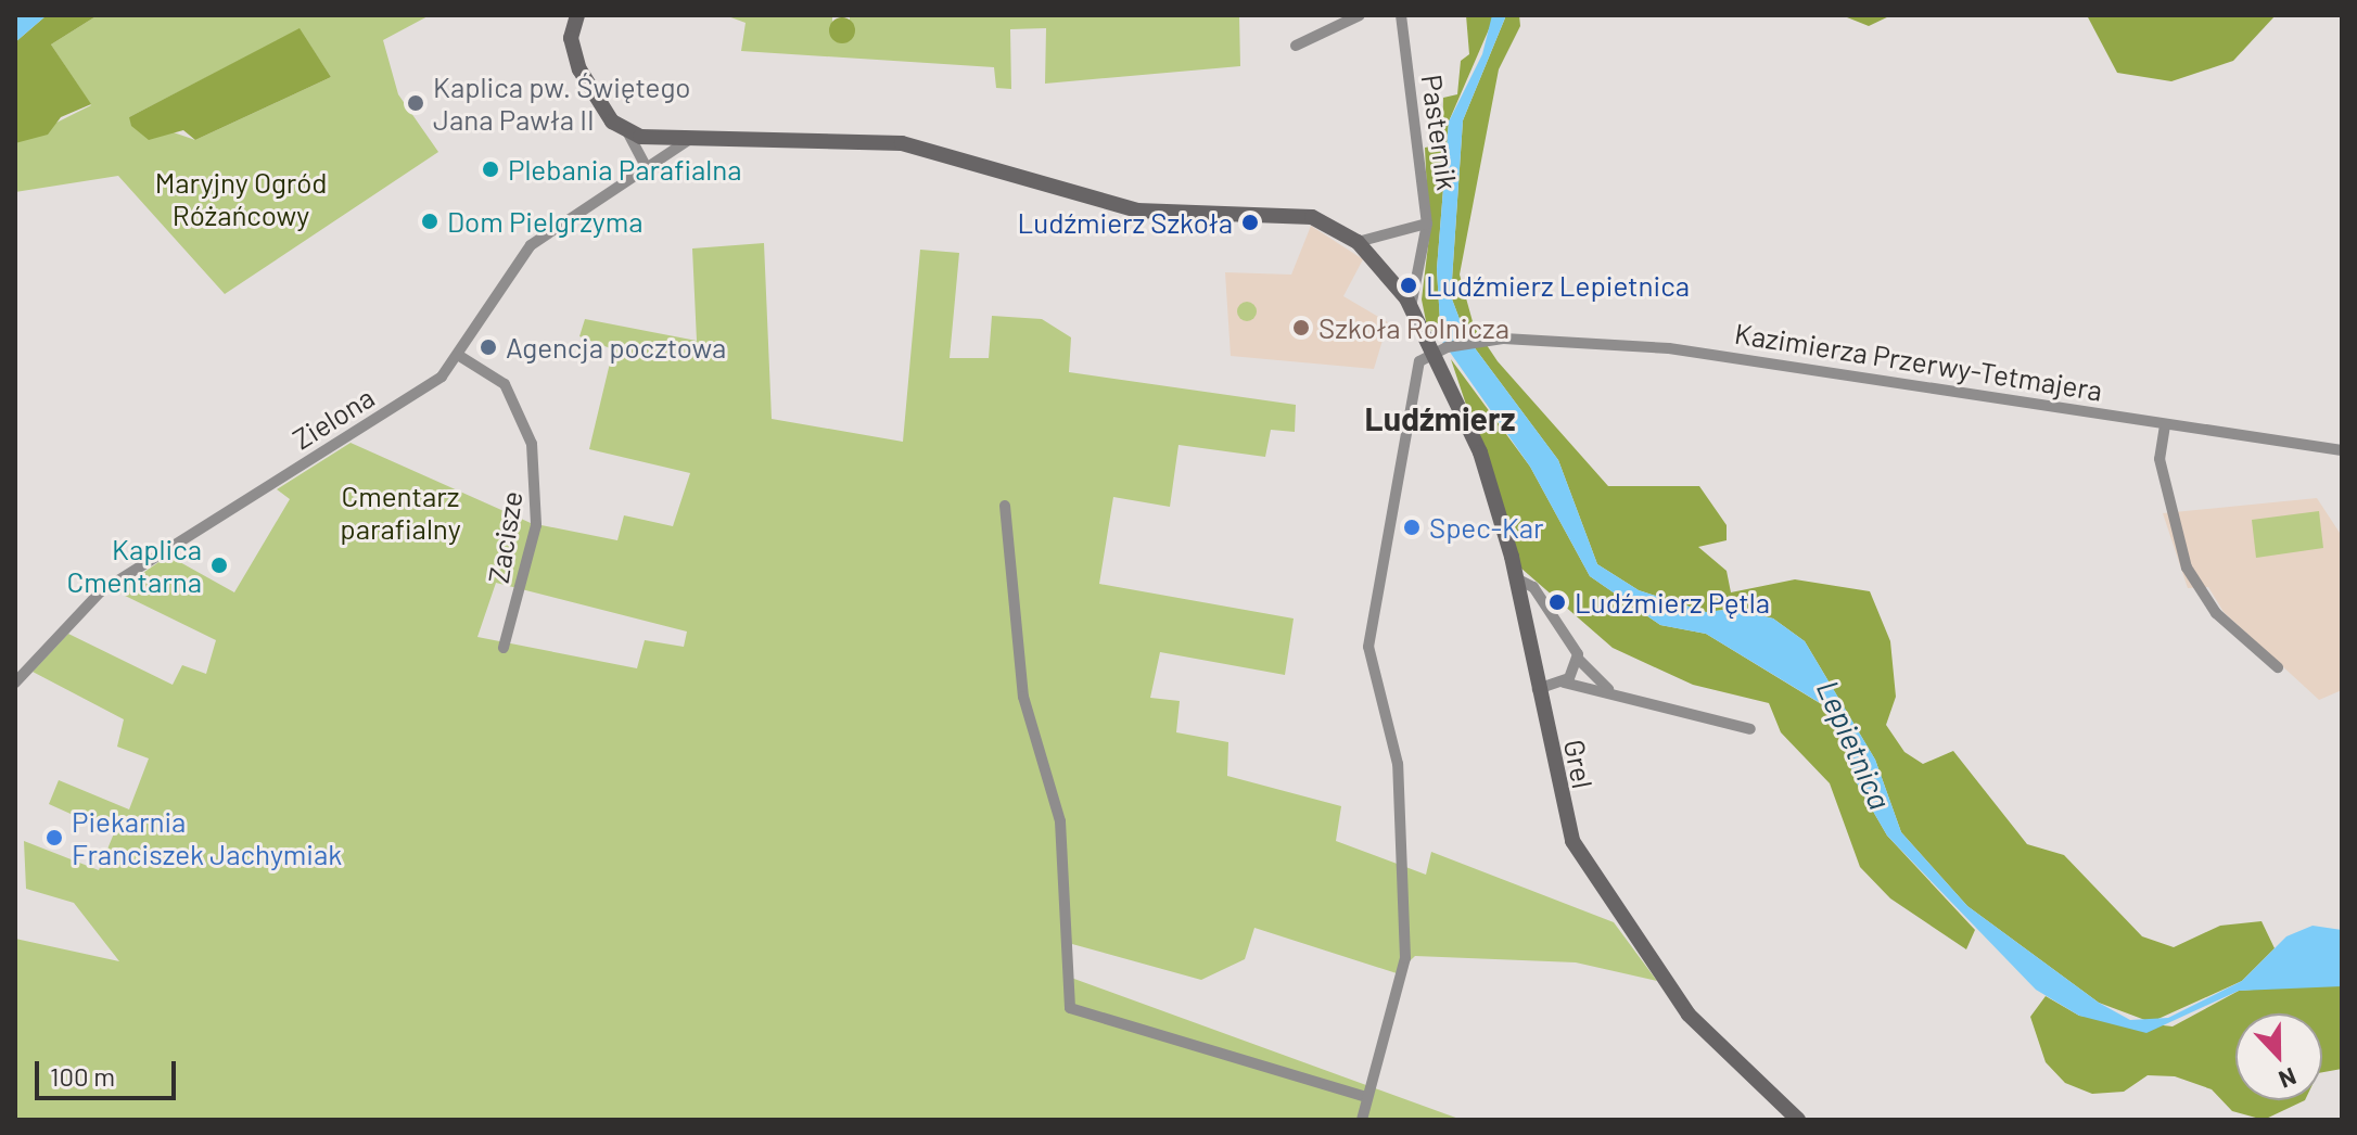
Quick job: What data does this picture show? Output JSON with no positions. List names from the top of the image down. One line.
{"streets":{"street":["Pasternik","Kazimierza Przerwy-Tetmajera","Zielona","Zacisze","Grel"]},"crossings":[["Kazimierza Przerwy-Tetmajera","Grel"],["Zielona","Zacisze"]],"districts":["Ludźmierz"],"water":["Lepietnica"],"parks":["Maryjny Ogród Różańcowy","Cmentarz parafialny"],"places":["Kaplica pw. Świętego Jana Pawła II","Plebania Parafialna","Dom Pielgrzyma","Ludźmierz Szkoła","Ludźmierz Lepietnica","Szkoła Rolnicza","Agencja pocztowa","Spec-Kar","Kaplica Cmentarna","Ludźmierz Pętla","Piekarnia Franciszek Jachymiak"],"scale_bar":"100 m","north":"bottom"}
